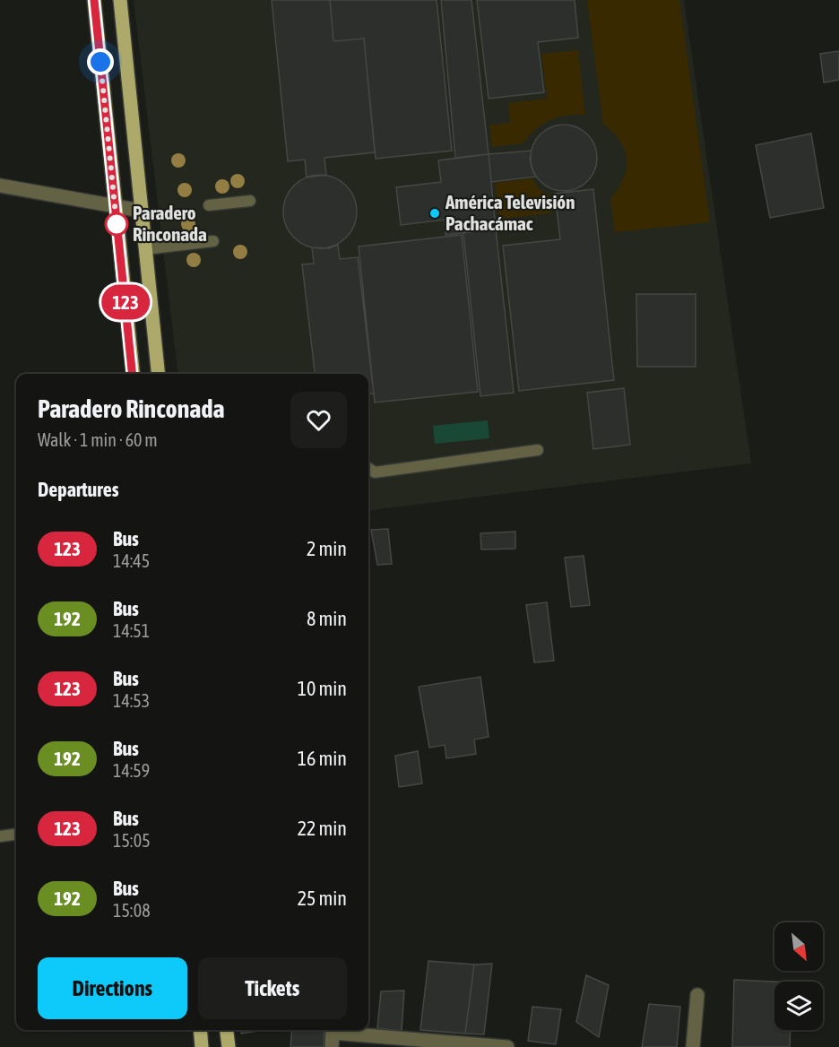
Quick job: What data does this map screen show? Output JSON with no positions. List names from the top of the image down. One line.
{"places":["América Televisión Pachacámac","Paradero Rinconada"],"lines":["bus line 123"],"north":"bottom right","page":{"on_map":"123","heading":[["Paradero Rinconada","Walk · 1 min · 60 m"],"Departures"],"list":[{"mark":"123","name":"Bus","note":"14:45","value":"2 min"},{"mark":"192","name":"Bus","note":"14:51","value":"8 min"},{"mark":"123","name":"Bus","note":"14:53","value":"10 min"},{"mark":"192","name":"Bus","note":"14:59","value":"16 min"},{"mark":"123","name":"Bus","note":"15:05","value":"22 min"},{"mark":"192","name":"Bus","note":"15:08","value":"25 min"}],"buttons":["Directions","Tickets"]}}
